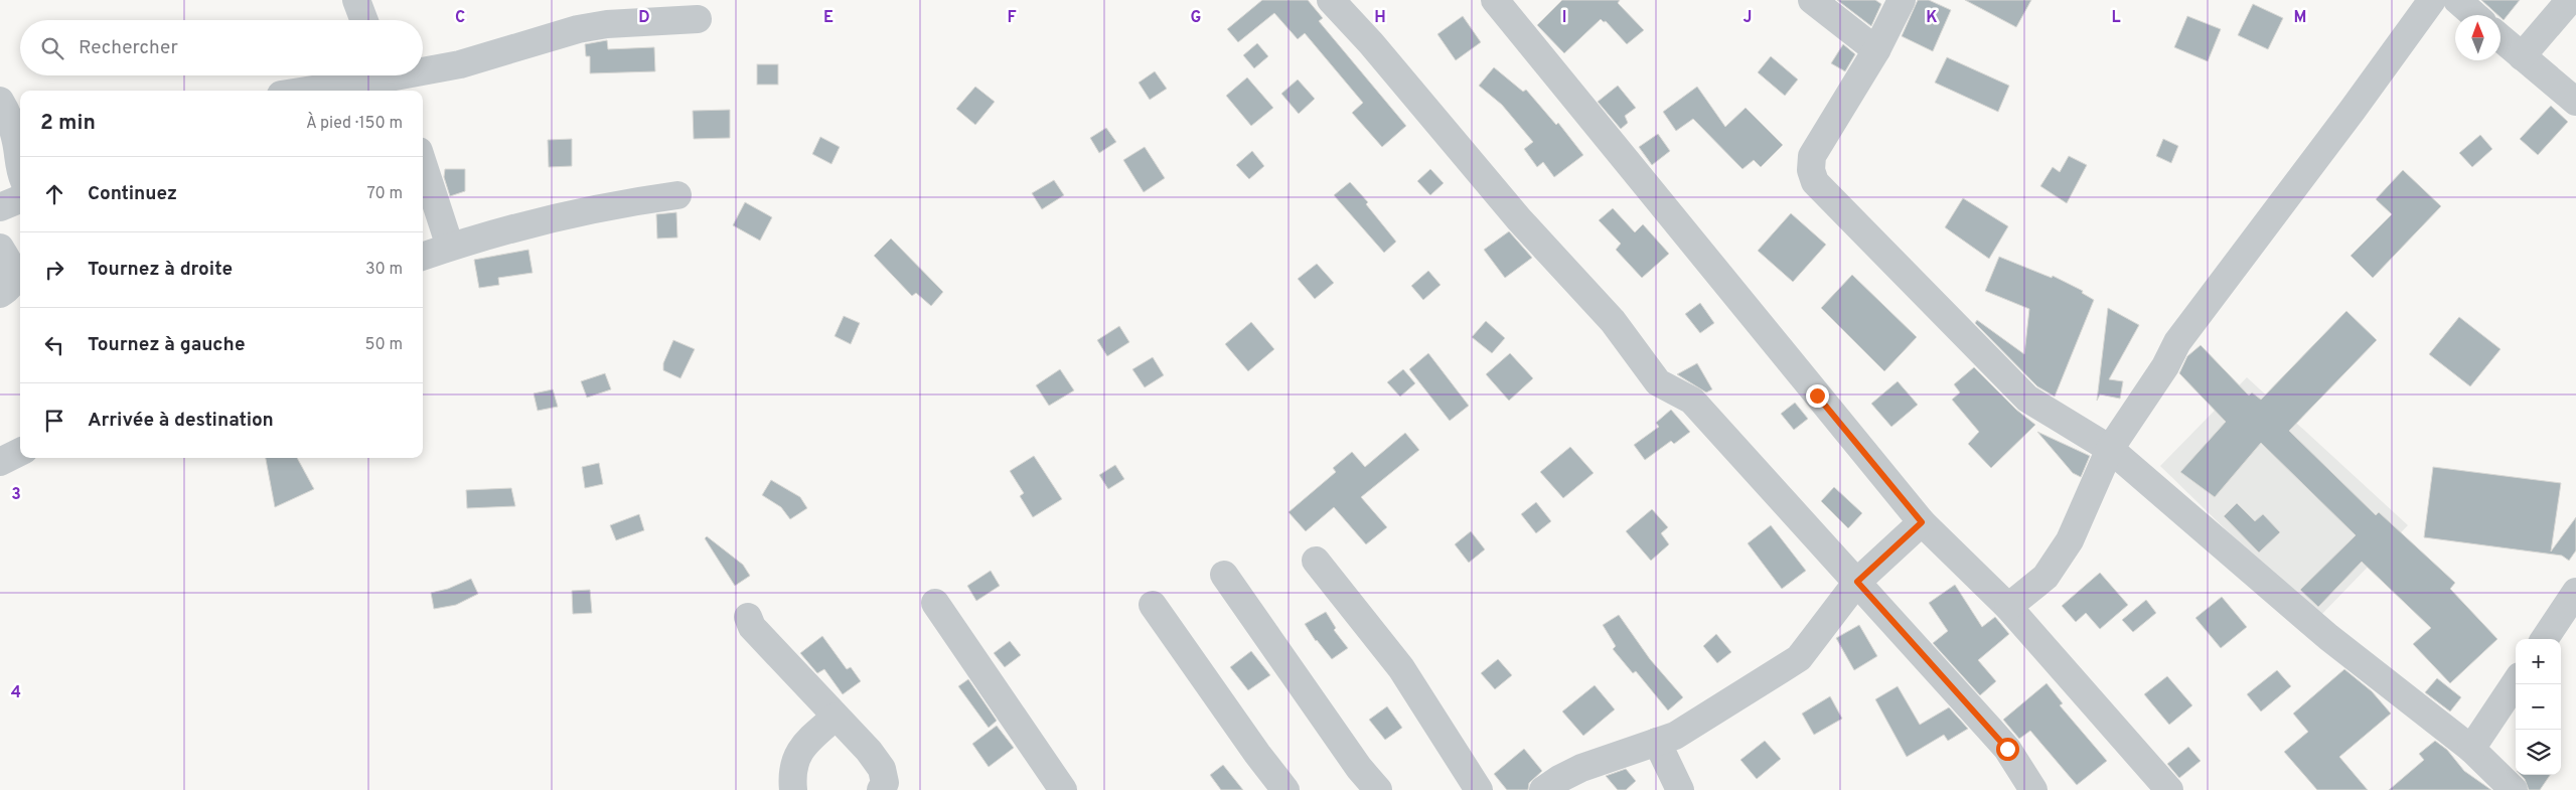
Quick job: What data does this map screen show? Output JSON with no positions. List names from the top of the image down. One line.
{"north":"top","page":{"search":"Rechercher","heading":["2 min","À pied · 150 m"],"list":[["Continuez","70 m"],["Tournez à droite","30 m"],["Tournez à gauche","50 m"],"Arrivée à destination"],"map_buttons":["+","−"]},"grid":{"columns":["C","D","E","F","G","H","I","J","K","L","M"],"rows":["3","4"]}}
